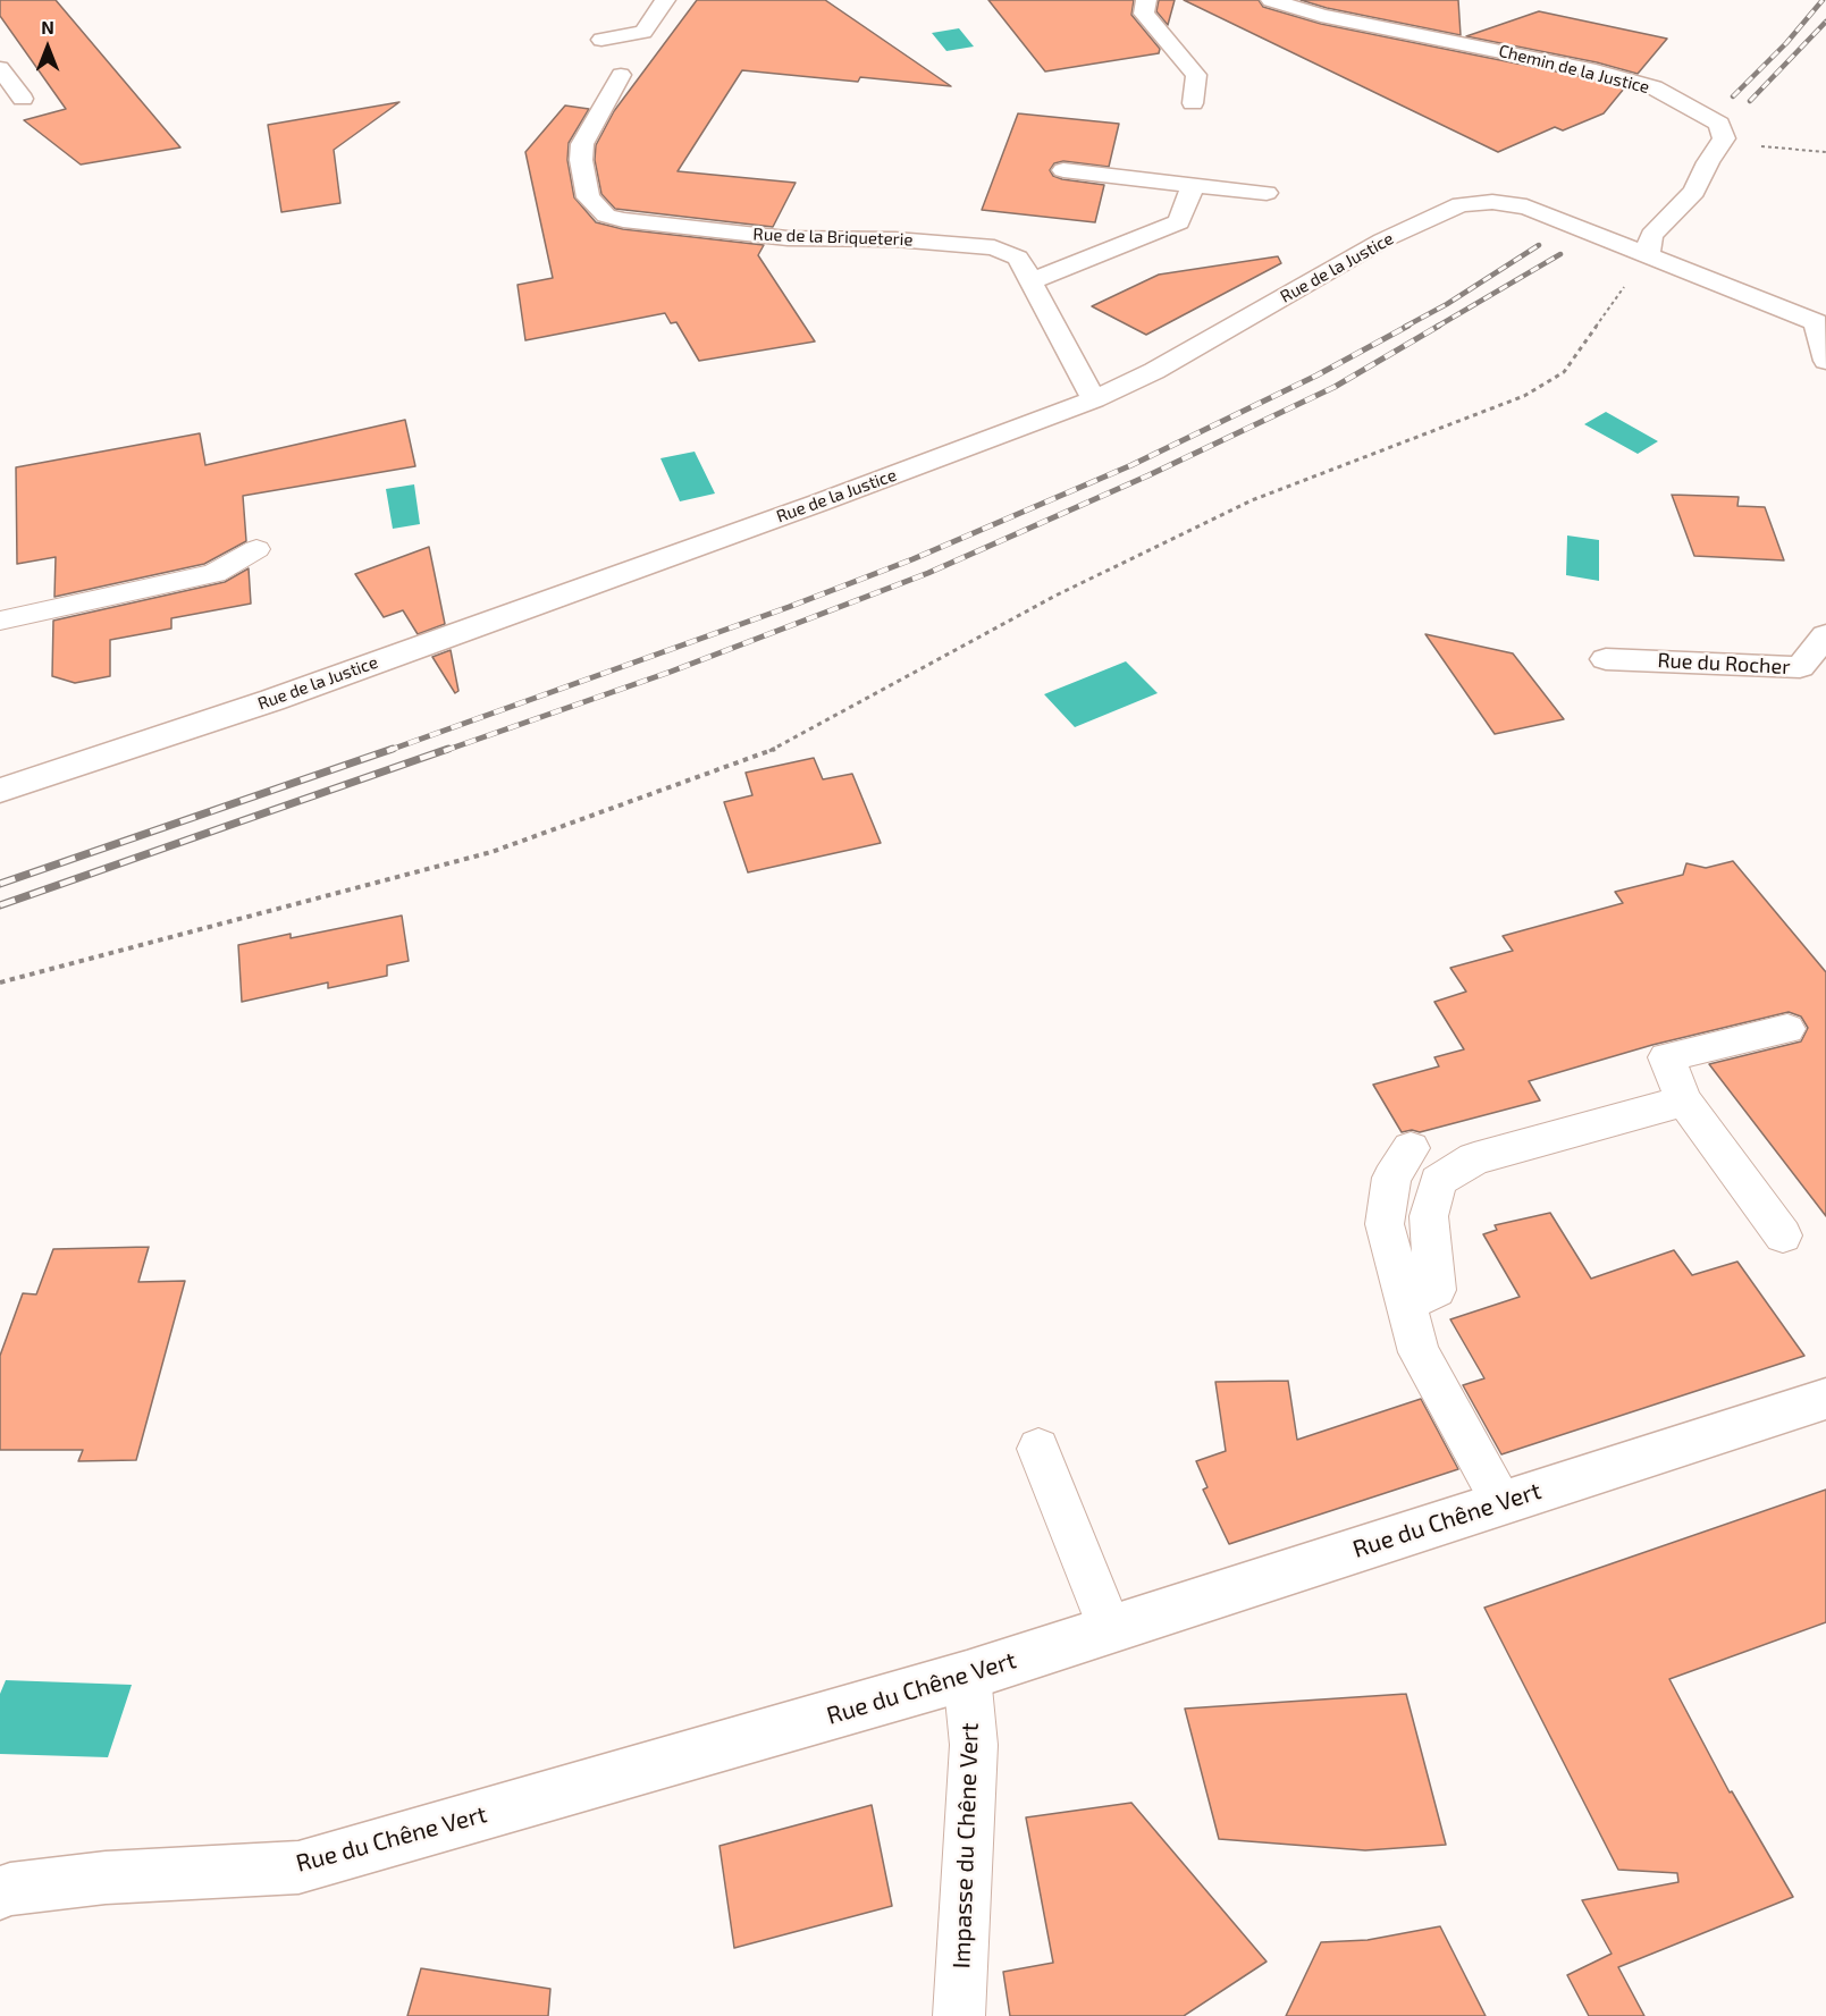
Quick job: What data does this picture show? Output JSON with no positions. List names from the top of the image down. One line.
{"streets":{"street":["Chemin de la Justice","Rue de la Briqueterie","Rue de la Justice","Rue du Rocher","Rue du Chêne Vert"],"lane":["Impasse du Chêne Vert"]},"crossings":[["Rue de la Briqueterie","Rue de la Justice"],["Rue du Chêne Vert","Impasse du Chêne Vert"]],"north":"top"}
